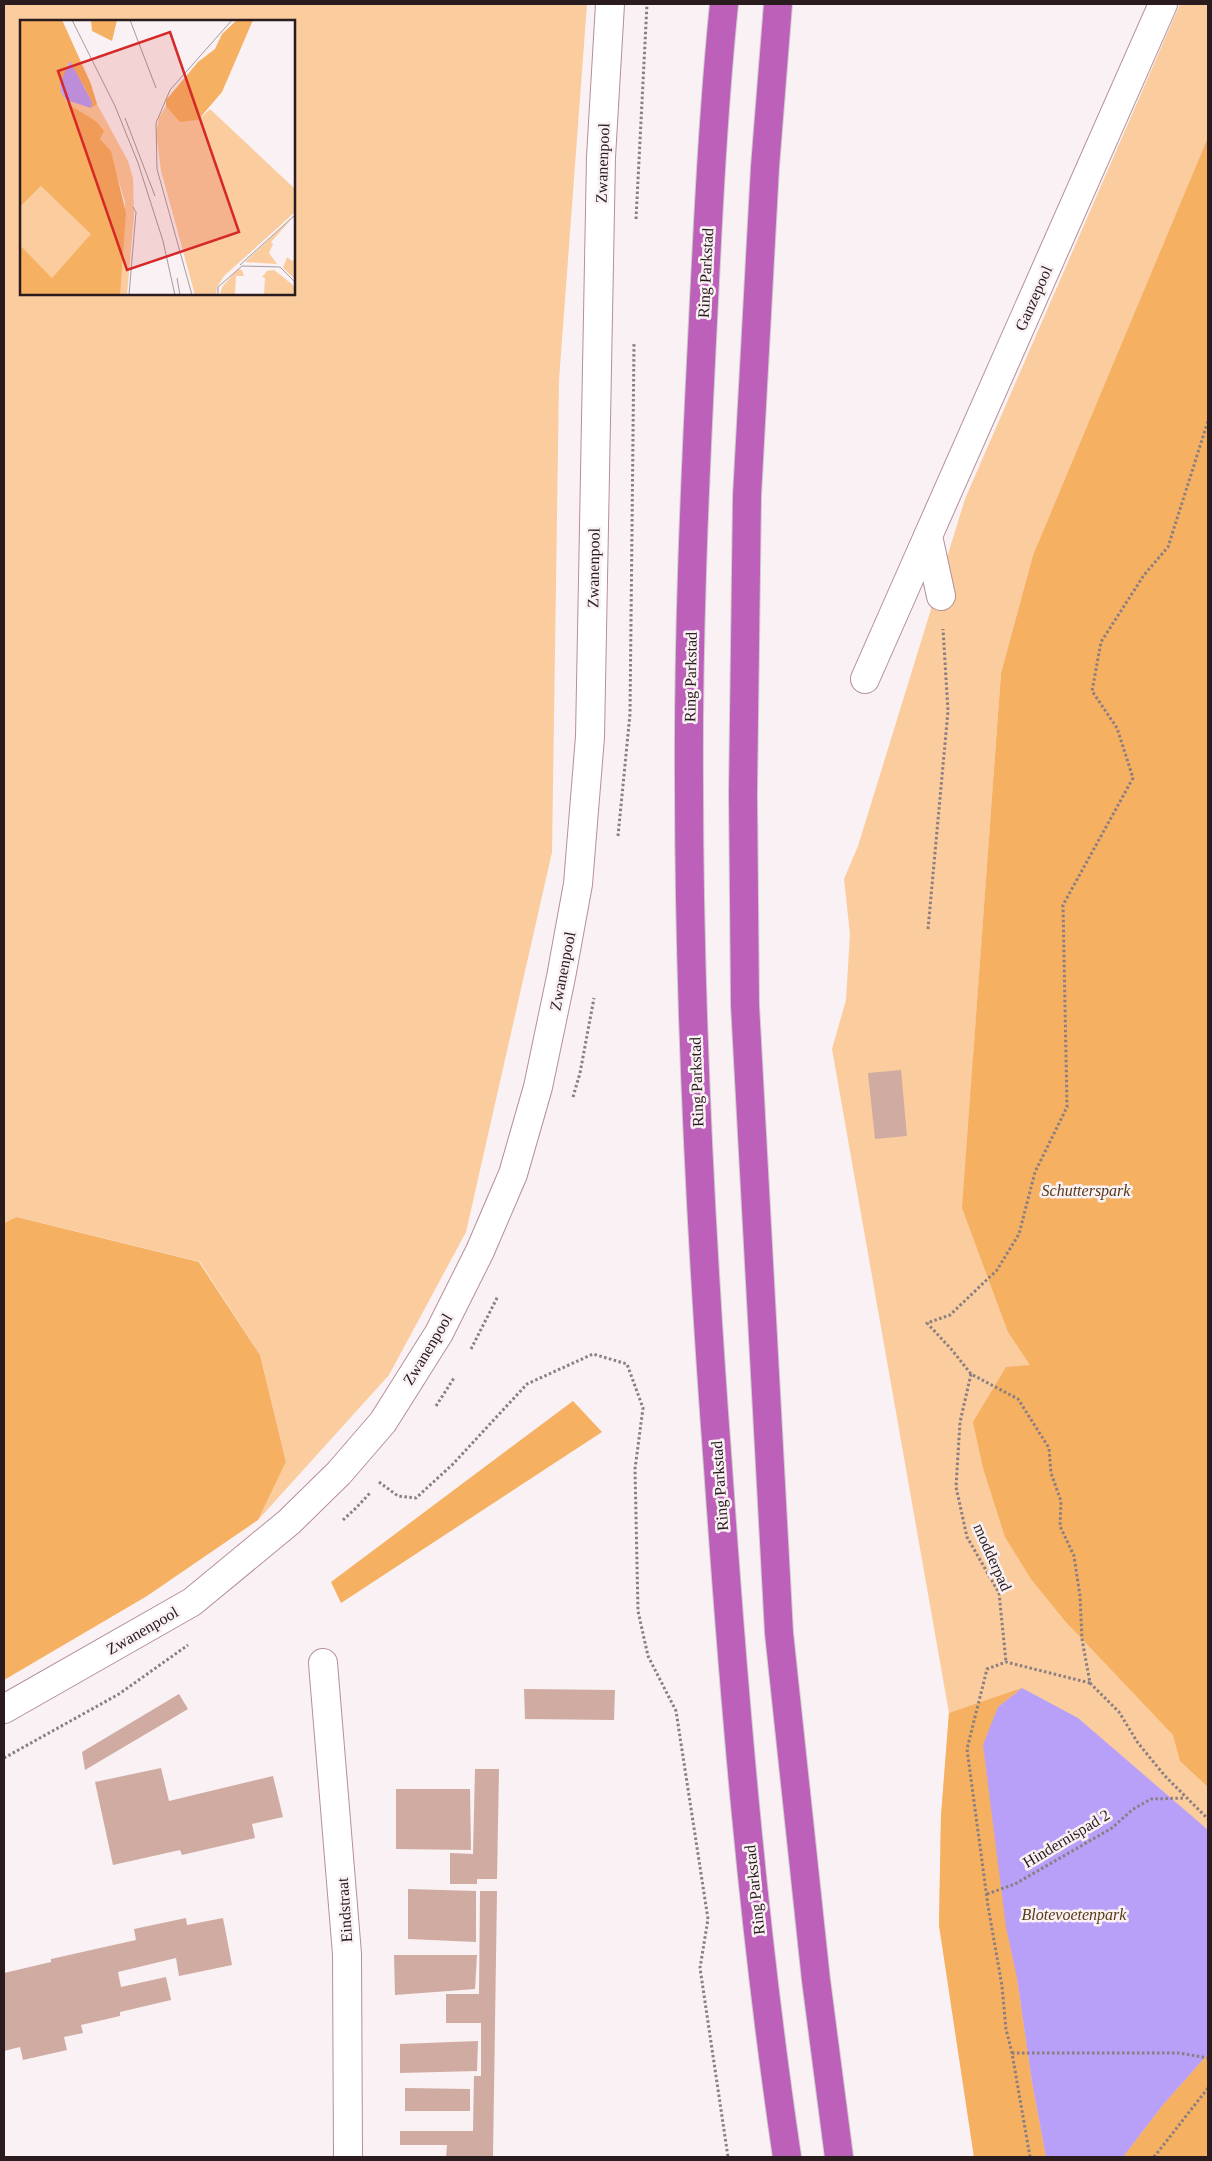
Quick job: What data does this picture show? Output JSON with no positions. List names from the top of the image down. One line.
{"streets":{"highway":["Ring Parkstad"],"street":["Zwanenpool","Ganzepool","Eindstraat"],"path":["modderpad","Hindernispad 2"]},"parks":["Schutterspark","Blotevoetenpark"]}
